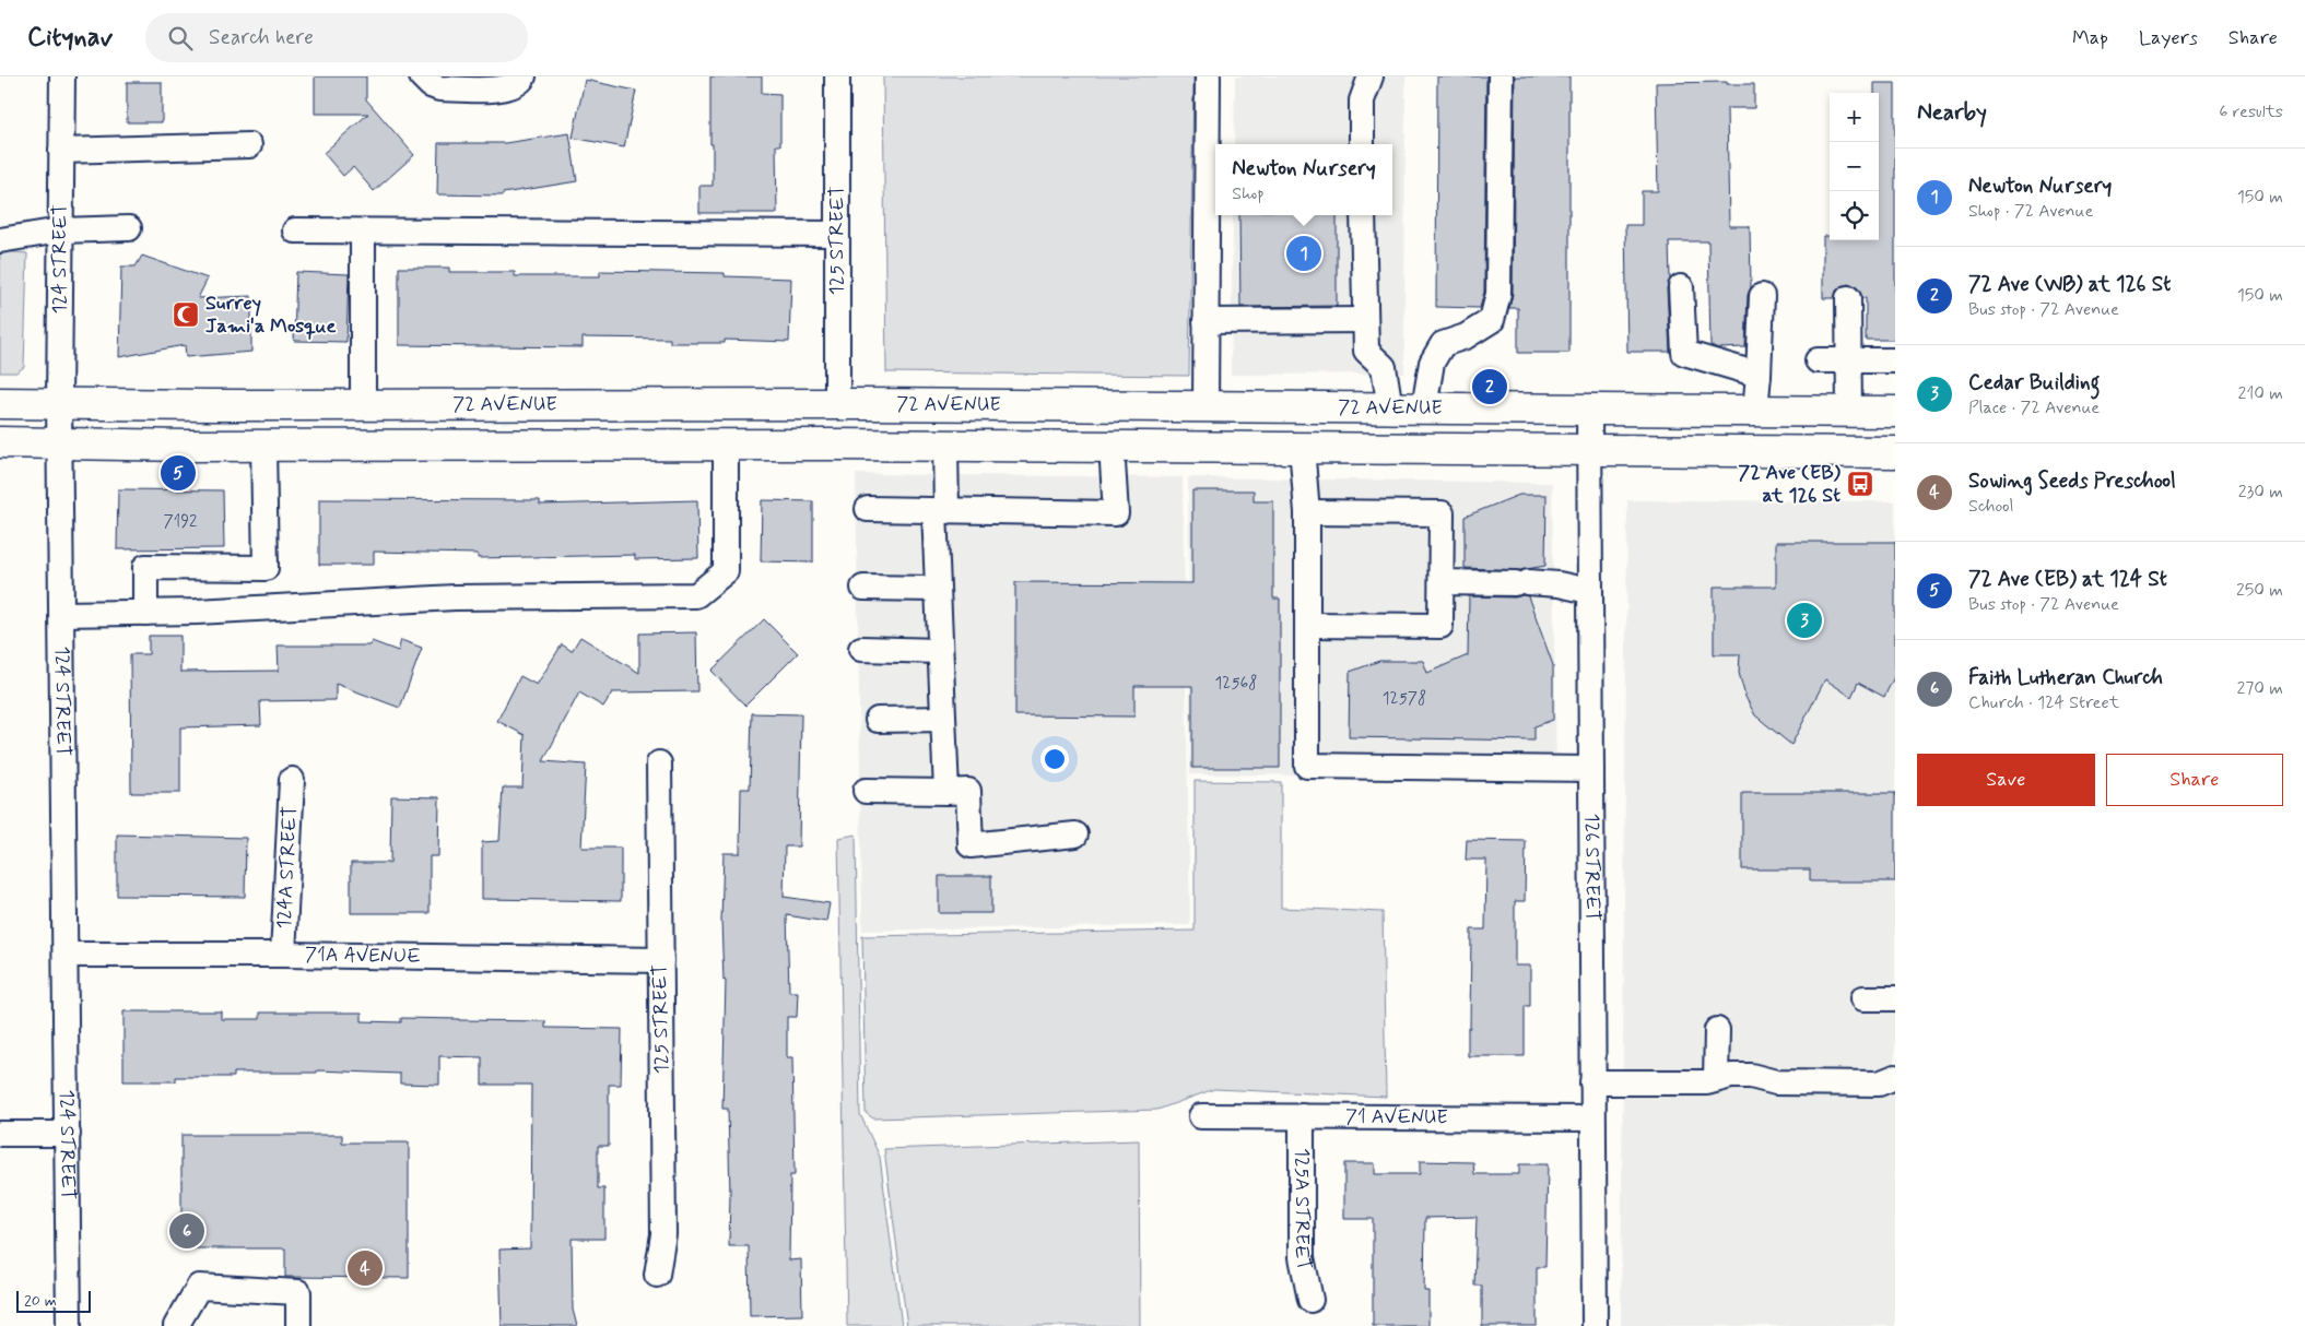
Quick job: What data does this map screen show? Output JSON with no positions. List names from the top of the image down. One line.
{"streets":{"main road":["72 AVENUE"],"street":["125 STREET","124 STREET","124A STREET","126 STREET","71A AVENUE","71 AVENUE","125A STREET"]},"crossings":[["125 STREET","72 AVENUE"],["125 STREET","71A AVENUE"],["124 STREET","72 AVENUE"],["124 STREET","71A AVENUE"],["72 AVENUE","126 STREET"],["124A STREET","71A AVENUE"],["126 STREET","71 AVENUE"],["71 AVENUE","125A STREET"]],"places":{"mosque":["Surrey Jami'a Mosque"],"bus stop":["72 Ave (EB) at 126 St"]},"house_numbers":["7192","12568","12578"],"scale_bar":"20 m","page":{"header":"Citynav","search":"Search here","nav":["Map","Layers","Share"],"heading":["Nearby","6 results"],"map_buttons":["+","−"],"popup":["Newton Nursery","Shop"],"list":[{"mark":"1","name":"Newton Nursery","note":"Shop · 72 Avenue","value":"150 m"},{"mark":"2","name":"72 Ave (WB) at 126 St","note":"Bus stop · 72 Avenue","value":"150 m"},{"mark":"3","name":"Cedar Building","note":"Place · 72 Avenue","value":"210 m"},{"mark":"4","name":"Sowing Seeds Preschool","note":"School","value":"230 m"},{"mark":"5","name":"72 Ave (EB) at 124 St","note":"Bus stop · 72 Avenue","value":"250 m"},{"mark":"6","name":"Faith Lutheran Church","note":"Church · 124 Street","value":"270 m"}],"pins":["1","2","5","3","6","4"],"buttons":["Save","Share"],"scale":"20 m"}}
